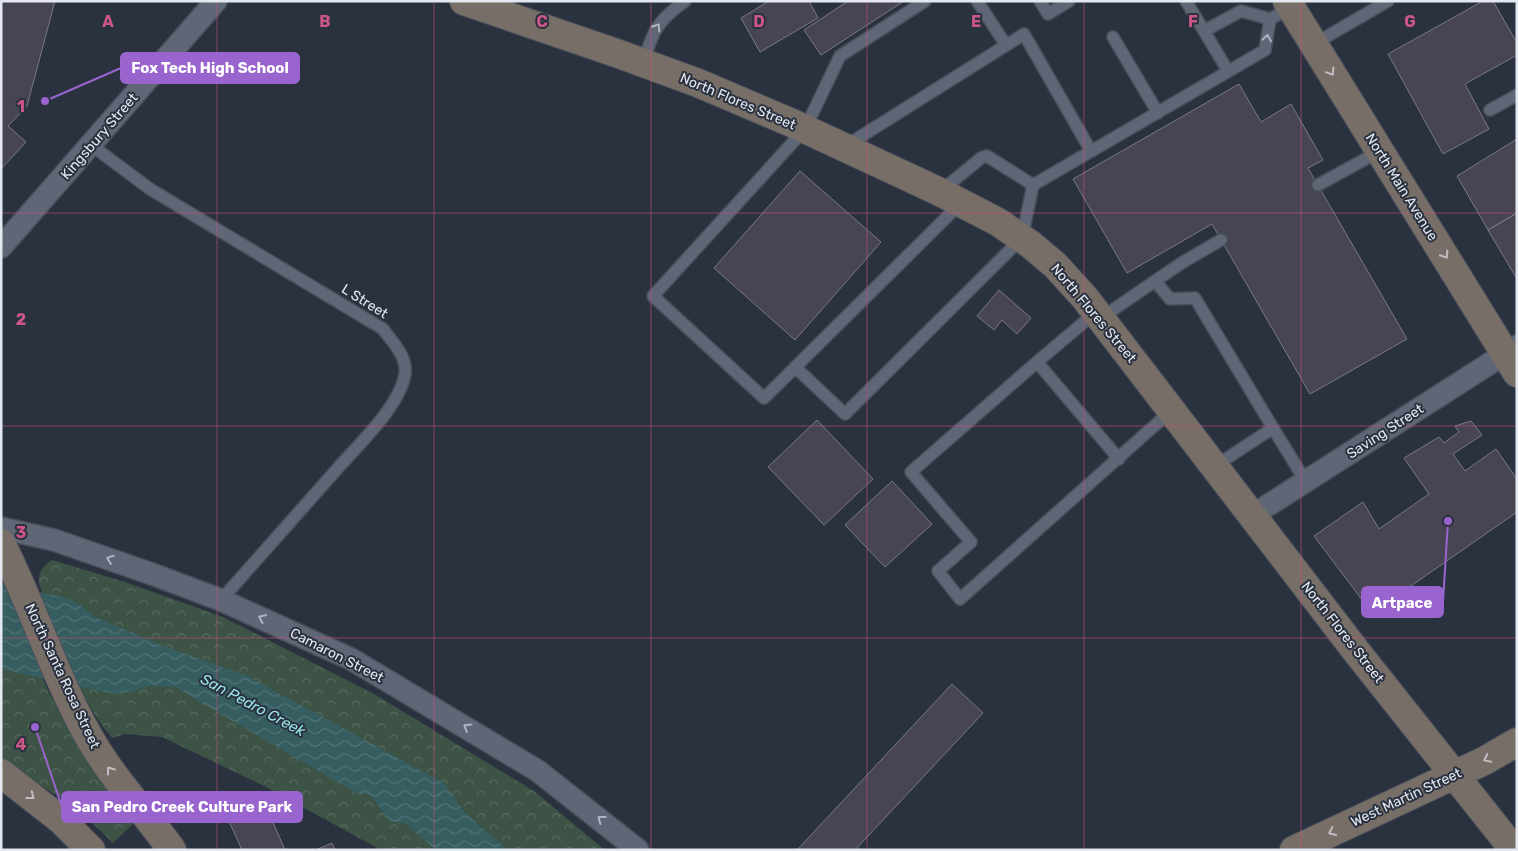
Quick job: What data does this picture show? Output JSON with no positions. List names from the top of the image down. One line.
{"streets":{"main road":["North Flores Street","North Main Avenue","North Santa Rosa Street","West Martin Street"],"street":["Kingsbury Street","Saving Street","Camaron Street"],"lane":["L Street"]},"crossings":[["North Flores Street","Saving Street"],["North Flores Street","West Martin Street"],["Kingsbury Street","L Street"],["North Main Avenue","Saving Street"],["L Street","Camaron Street"]],"one_way":["North Main Avenue","Camaron Street","West Martin Street"],"water":["San Pedro Creek"],"places":["Fox Tech High School","Artpace","San Pedro Creek Culture Park"],"grid":{"columns":["A","B","C","D","E","F","G"],"rows":["1","2","3","4"]}}
